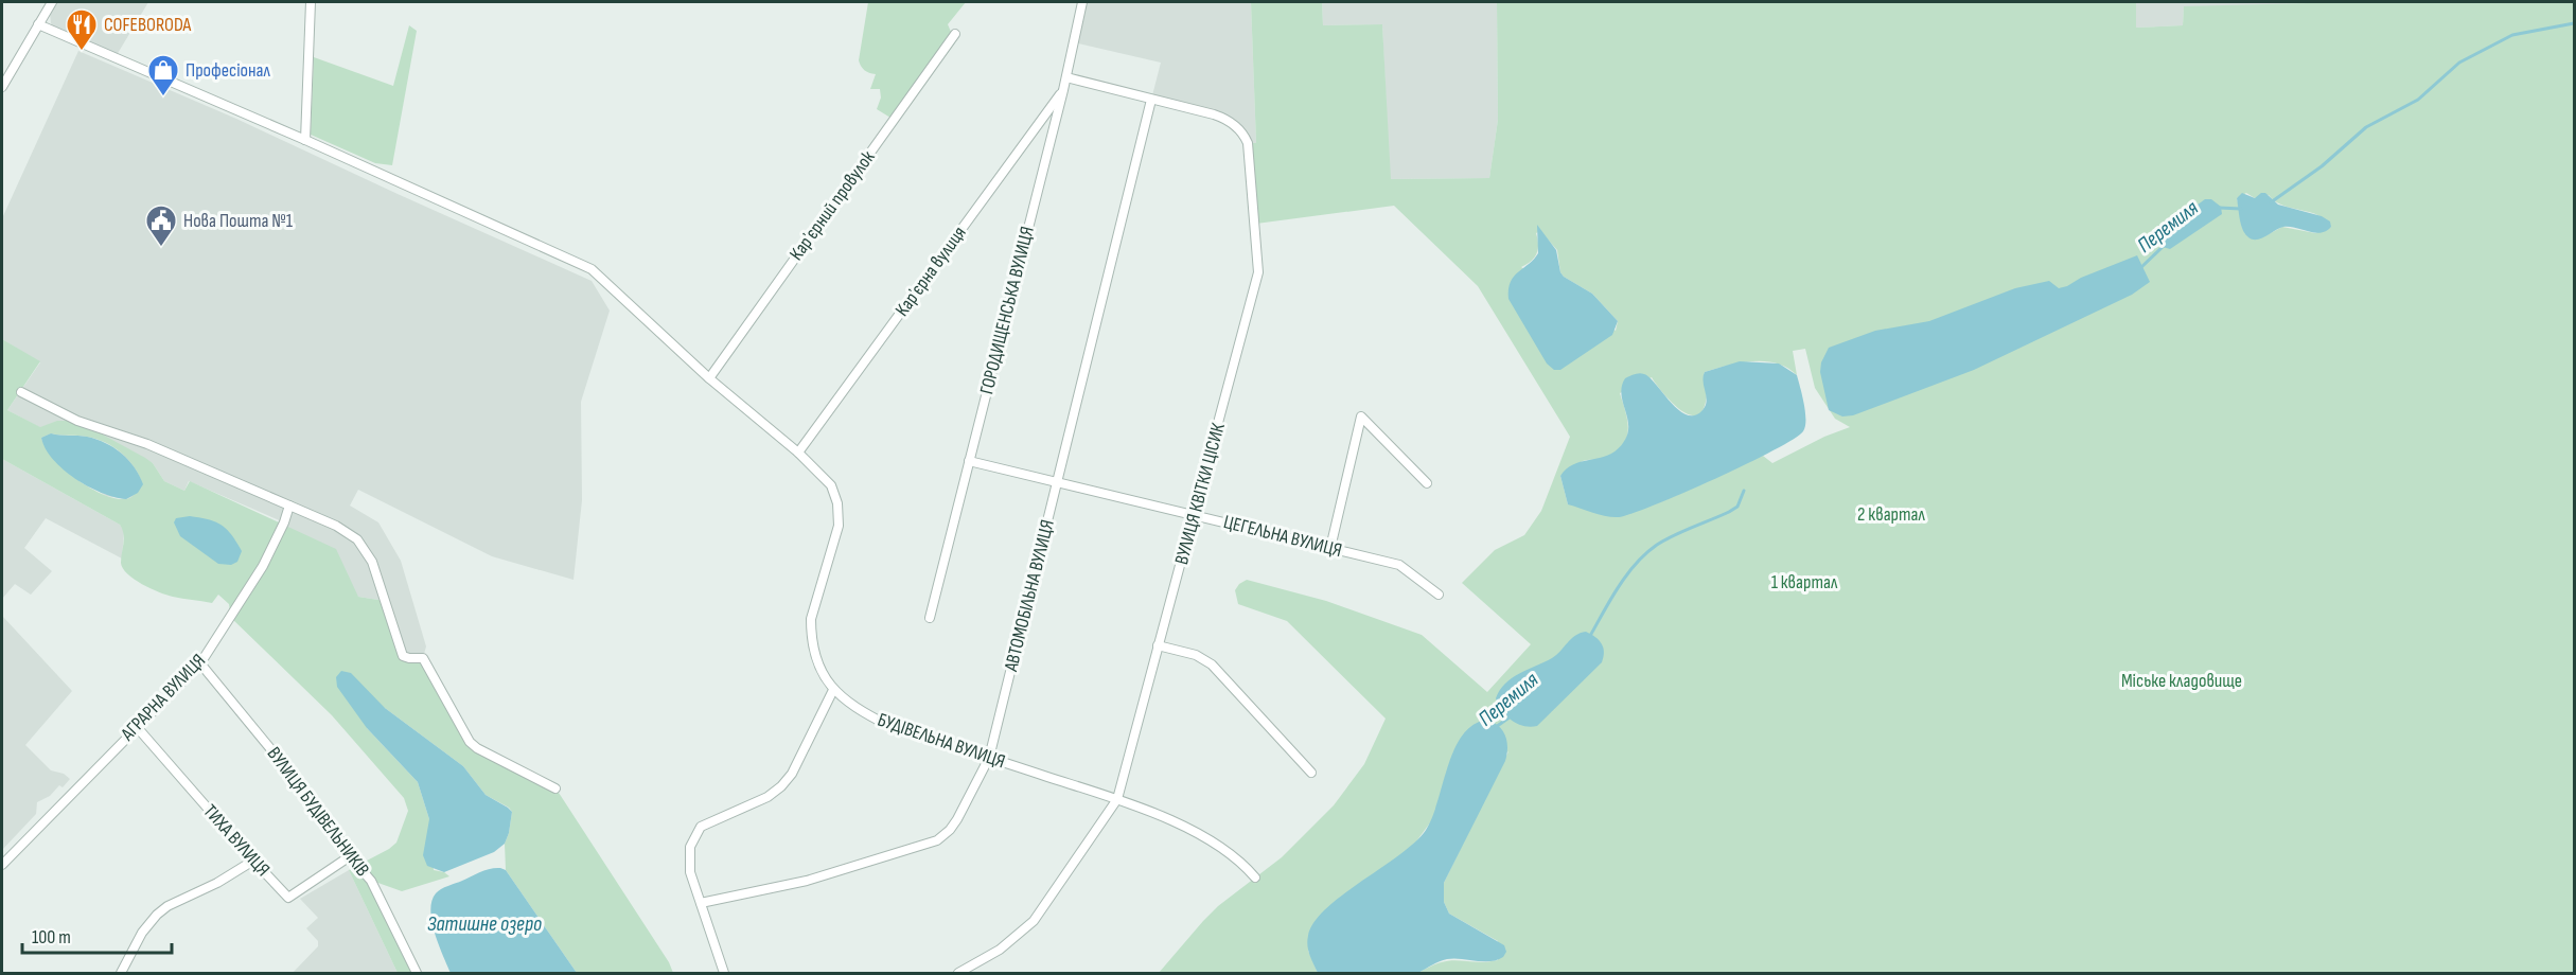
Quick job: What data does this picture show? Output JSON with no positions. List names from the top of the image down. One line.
{"streets":{"street":["Карʼєрний провулок","Карʼєрна вулиця","ГОРОДИЩЕНСЬКА ВУЛИЦЯ","ВУЛИЦЯ КВІТКИ ЦІСИК","ЦЕГЕЛЬНА ВУЛИЦЯ","АВТОМОБІЛЬНА ВУЛИЦЯ","АГРАРНА ВУЛИЦЯ","БУДІВЕЛЬНА ВУЛИЦЯ","ВУЛИЦЯ БУДІВЕЛЬНИКІВ","ТИХА ВУЛИЦЯ"]},"crossings":[["Карʼєрний провулок","БУДІВЕЛЬНА ВУЛИЦЯ"],["Карʼєрна вулиця","ГОРОДИЩЕНСЬКА ВУЛИЦЯ"],["Карʼєрна вулиця","БУДІВЕЛЬНА ВУЛИЦЯ"],["ГОРОДИЩЕНСЬКА ВУЛИЦЯ","ВУЛИЦЯ КВІТКИ ЦІСИК"],["ГОРОДИЩЕНСЬКА ВУЛИЦЯ","ЦЕГЕЛЬНА ВУЛИЦЯ"],["ВУЛИЦЯ КВІТКИ ЦІСИК","ЦЕГЕЛЬНА ВУЛИЦЯ"],["ВУЛИЦЯ КВІТКИ ЦІСИК","АВТОМОБІЛЬНА ВУЛИЦЯ"],["ВУЛИЦЯ КВІТКИ ЦІСИК","БУДІВЕЛЬНА ВУЛИЦЯ"],["ЦЕГЕЛЬНА ВУЛИЦЯ","АВТОМОБІЛЬНА ВУЛИЦЯ"],["АВТОМОБІЛЬНА ВУЛИЦЯ","БУДІВЕЛЬНА ВУЛИЦЯ"],["АГРАРНА ВУЛИЦЯ","ВУЛИЦЯ БУДІВЕЛЬНИКІВ"],["АГРАРНА ВУЛИЦЯ","ТИХА ВУЛИЦЯ"],["ВУЛИЦЯ БУДІВЕЛЬНИКІВ","ТИХА ВУЛИЦЯ"]],"water":["Перемиля","Затишне озеро"],"parks":["2 квартал","1 квартал","Міське кладовище"],"places":{"restaurant":["COFEBORODA"],"shop":["Професіонал"],"public building":["Нова Пошта №1"]},"scale_bar":"100 m"}
